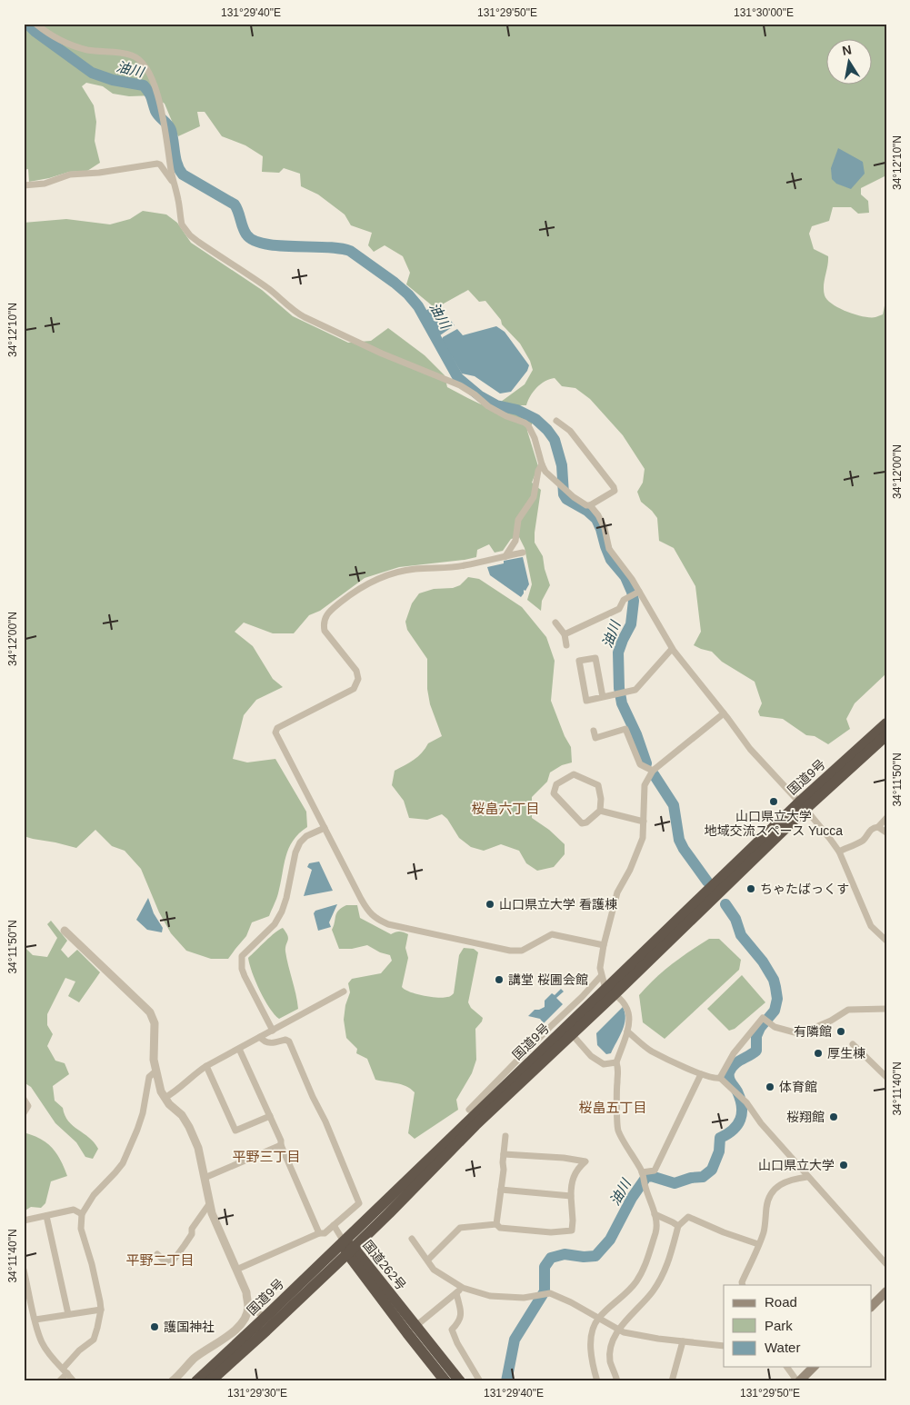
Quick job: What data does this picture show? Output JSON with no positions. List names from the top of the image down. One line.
{"streets":{"highway":["国道9号","国道262号"]},"crossings":[["国道9号","国道262号"]],"districts":["桜畠六丁目","桜畠五丁目","平野三丁目","平野二丁目"],"water":["油川"],"places":["山口県立大学 地域交流スペース Yucca","ちゃたばっくす","山口県立大学 看護棟","講堂 桜圃会館","有隣館","厚生棟","体育館","桜翔館","山口県立大学","護国神社"],"legend":["Road","Park","Water"],"north":"top","coordinates":["131°29'40\"E","131°29'50\"E","131°30'00\"E","34°12'10\"N","34°12'00\"N","34°11'50\"N","34°11'40\"N","131°29'30\"E"]}
